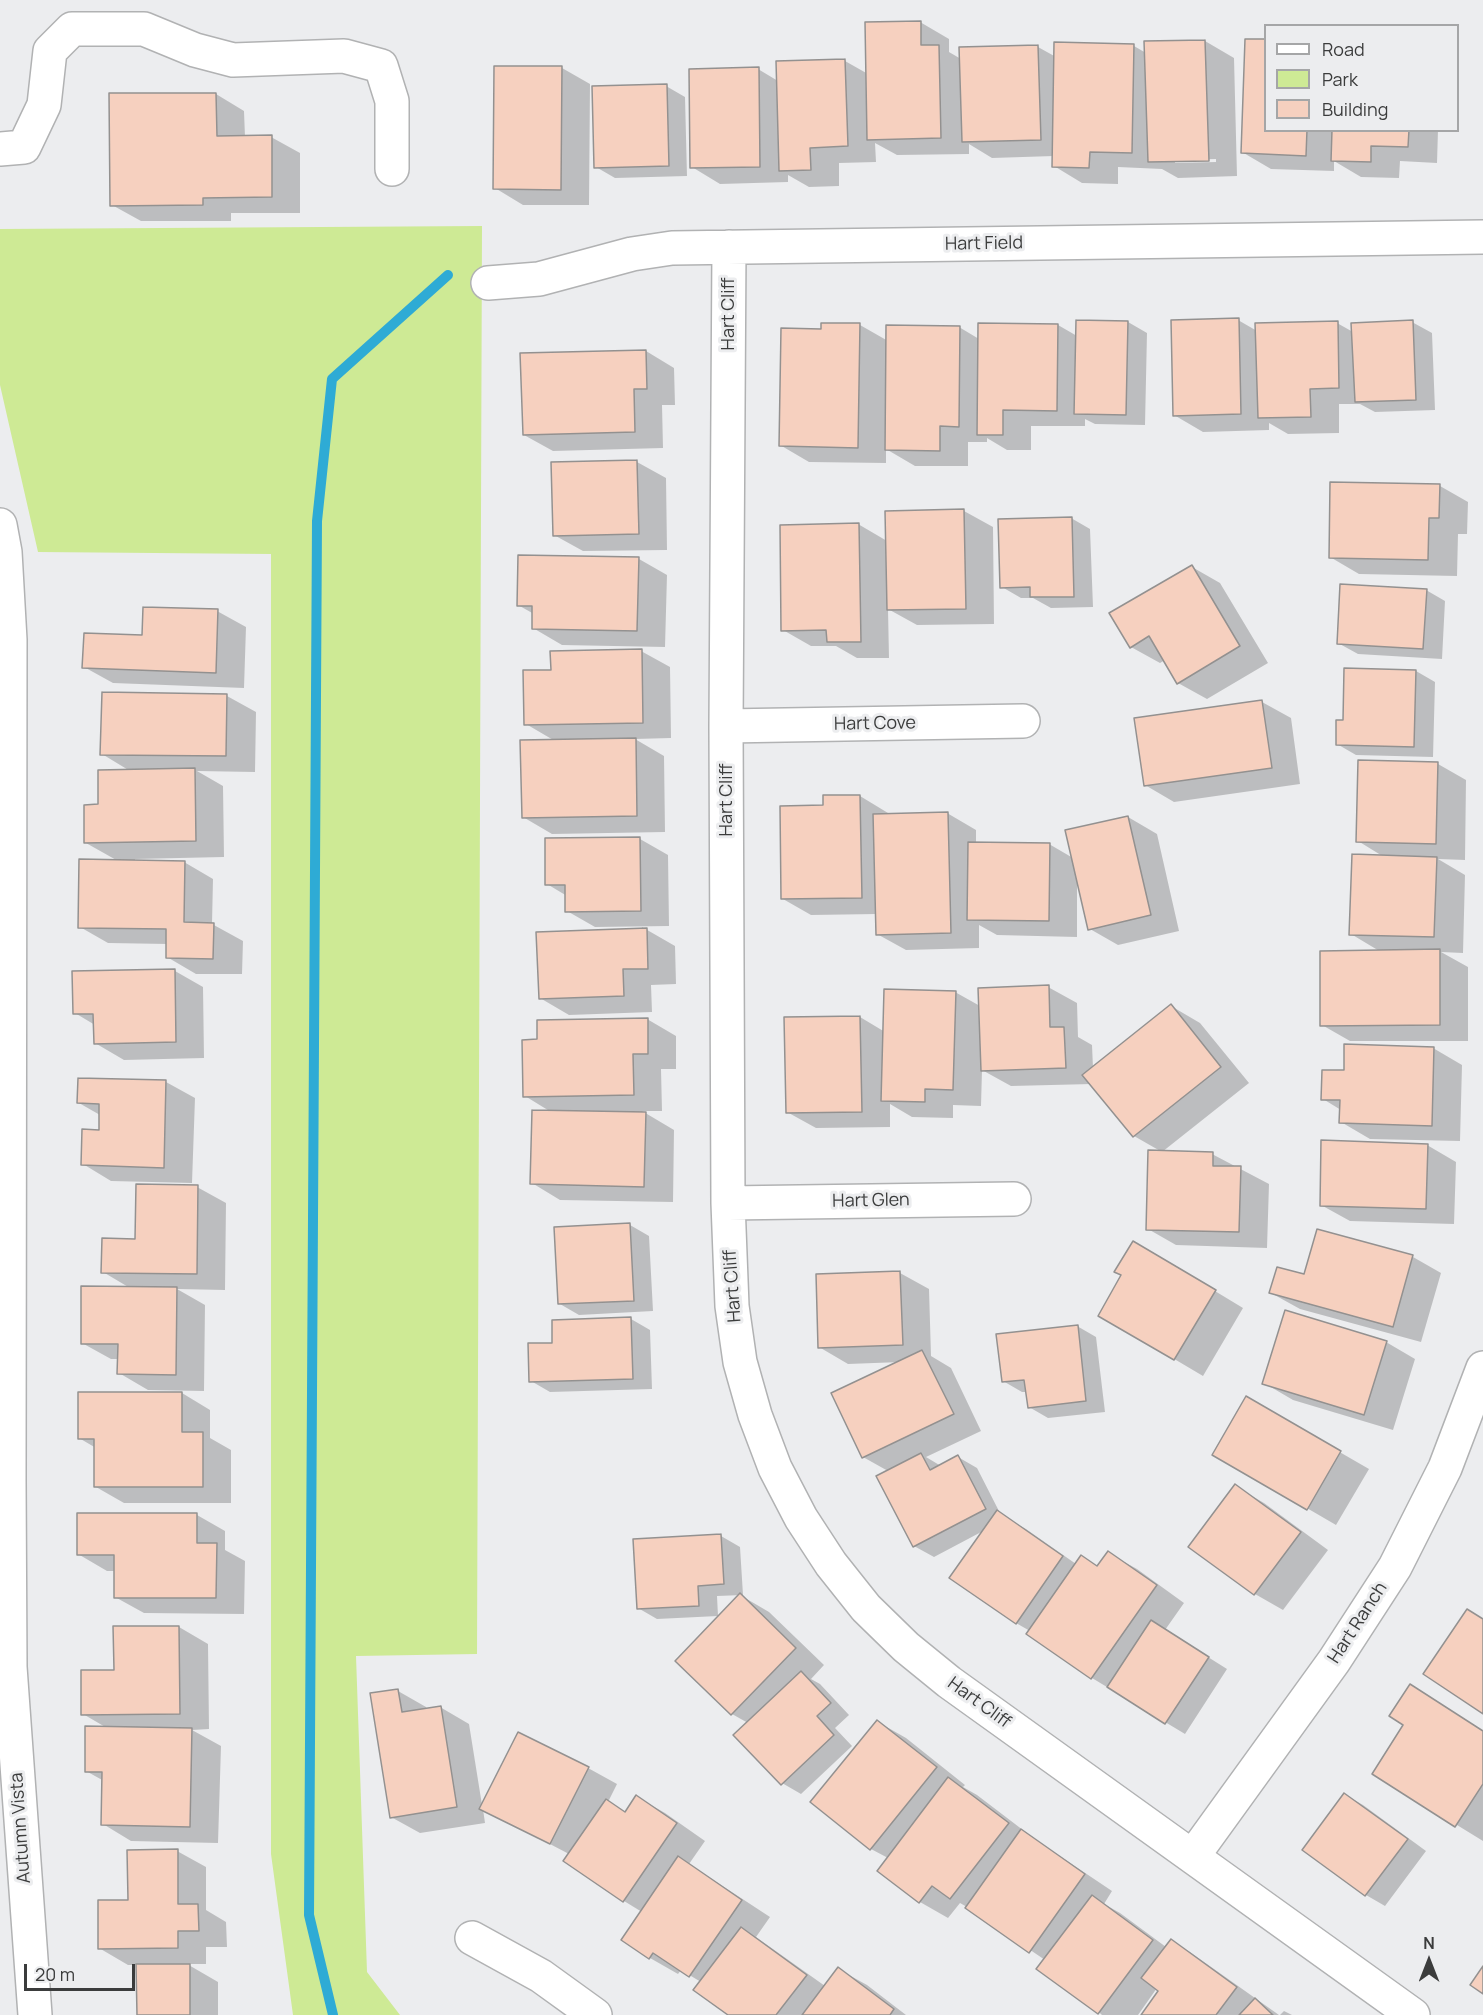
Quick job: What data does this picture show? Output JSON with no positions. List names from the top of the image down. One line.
{"streets":{"street":["Hart Field","Hart Cliff","Hart Cove","Hart Glen","Hart Ranch","Autumn Vista"]},"crossings":[["Hart Field","Hart Cliff"],["Hart Cliff","Hart Cove"],["Hart Cliff","Hart Glen"],["Hart Cliff","Hart Ranch"]],"legend":["Road","Park","Building"],"scale_bar":"20 m","north":"top"}
